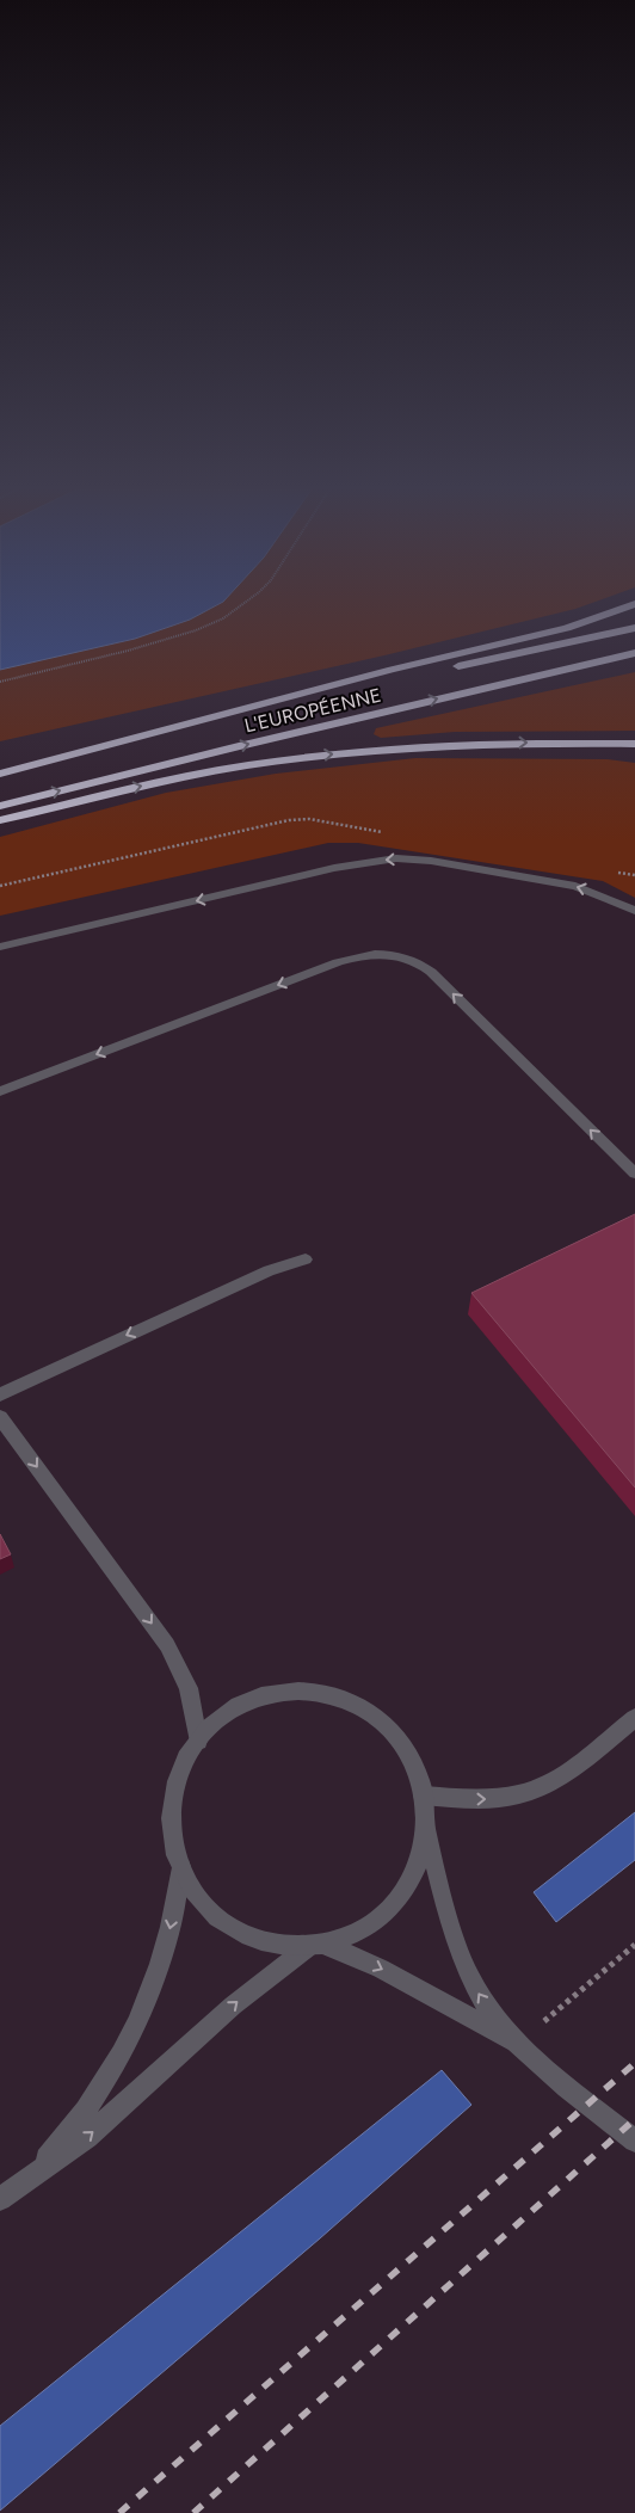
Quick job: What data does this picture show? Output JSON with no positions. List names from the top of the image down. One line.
{"streets":{"highway":["L'EUROPÉENNE"]}}
